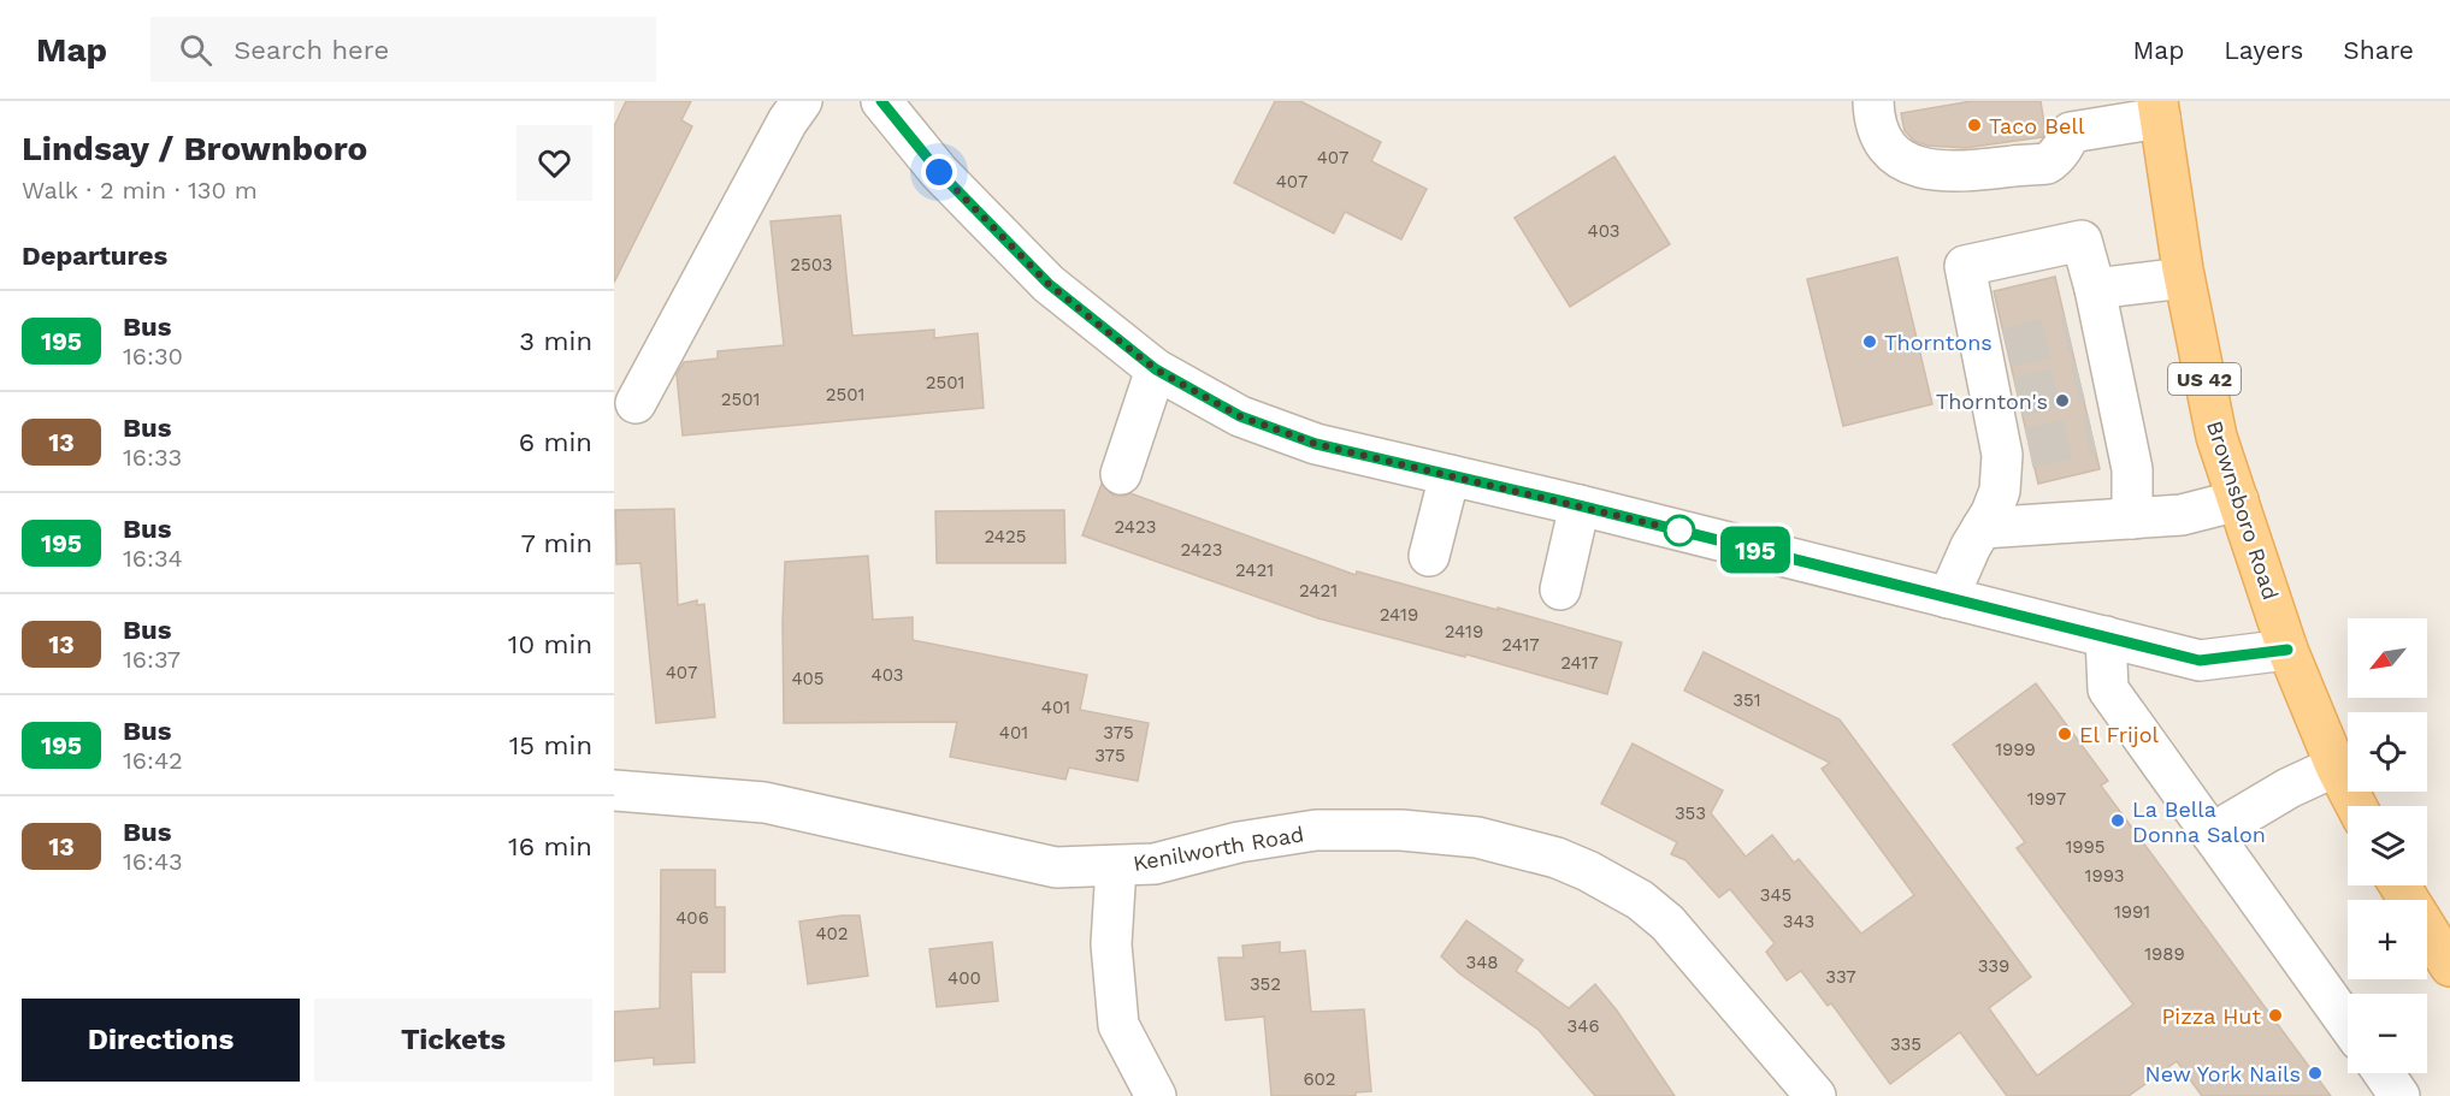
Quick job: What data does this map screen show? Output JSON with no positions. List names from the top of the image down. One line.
{"streets":{"main road":["US 42","Brownsboro Road"],"street":["Kenilworth Road"]},"places":["Taco Bell","Thorntons","Thornton's","El Frijol","La Bella Donna Salon","Pizza Hut","New York Nails"],"lines":["bus line 195"],"house_numbers":["407","407","403","2503","2501","2501","2501","2423","2425","2423","2421","2421","2419","2419","2417","2417","407","403","405","351","401","401","375","1999","375","1997","353","1995","1993","345","1991","406","343","402","1989","348","339","337","400","352","346","335","602"],"north":"bottom left","page":{"header":"Map","search":"Search here","nav":["Map","Layers","Share"],"heading":[["Lindsay / Brownboro","Walk · 2 min · 130 m"],"Departures"],"on_map":"195","list":[{"mark":"195","name":"Bus","note":"16:30","value":"3 min"},{"mark":"13","name":"Bus","note":"16:33","value":"6 min"},{"mark":"195","name":"Bus","note":"16:34","value":"7 min"},{"mark":"13","name":"Bus","note":"16:37","value":"10 min"},{"mark":"195","name":"Bus","note":"16:42","value":"15 min"},{"mark":"13","name":"Bus","note":"16:43","value":"16 min"}],"map_buttons":["+","−"],"buttons":["Directions","Tickets"]}}
